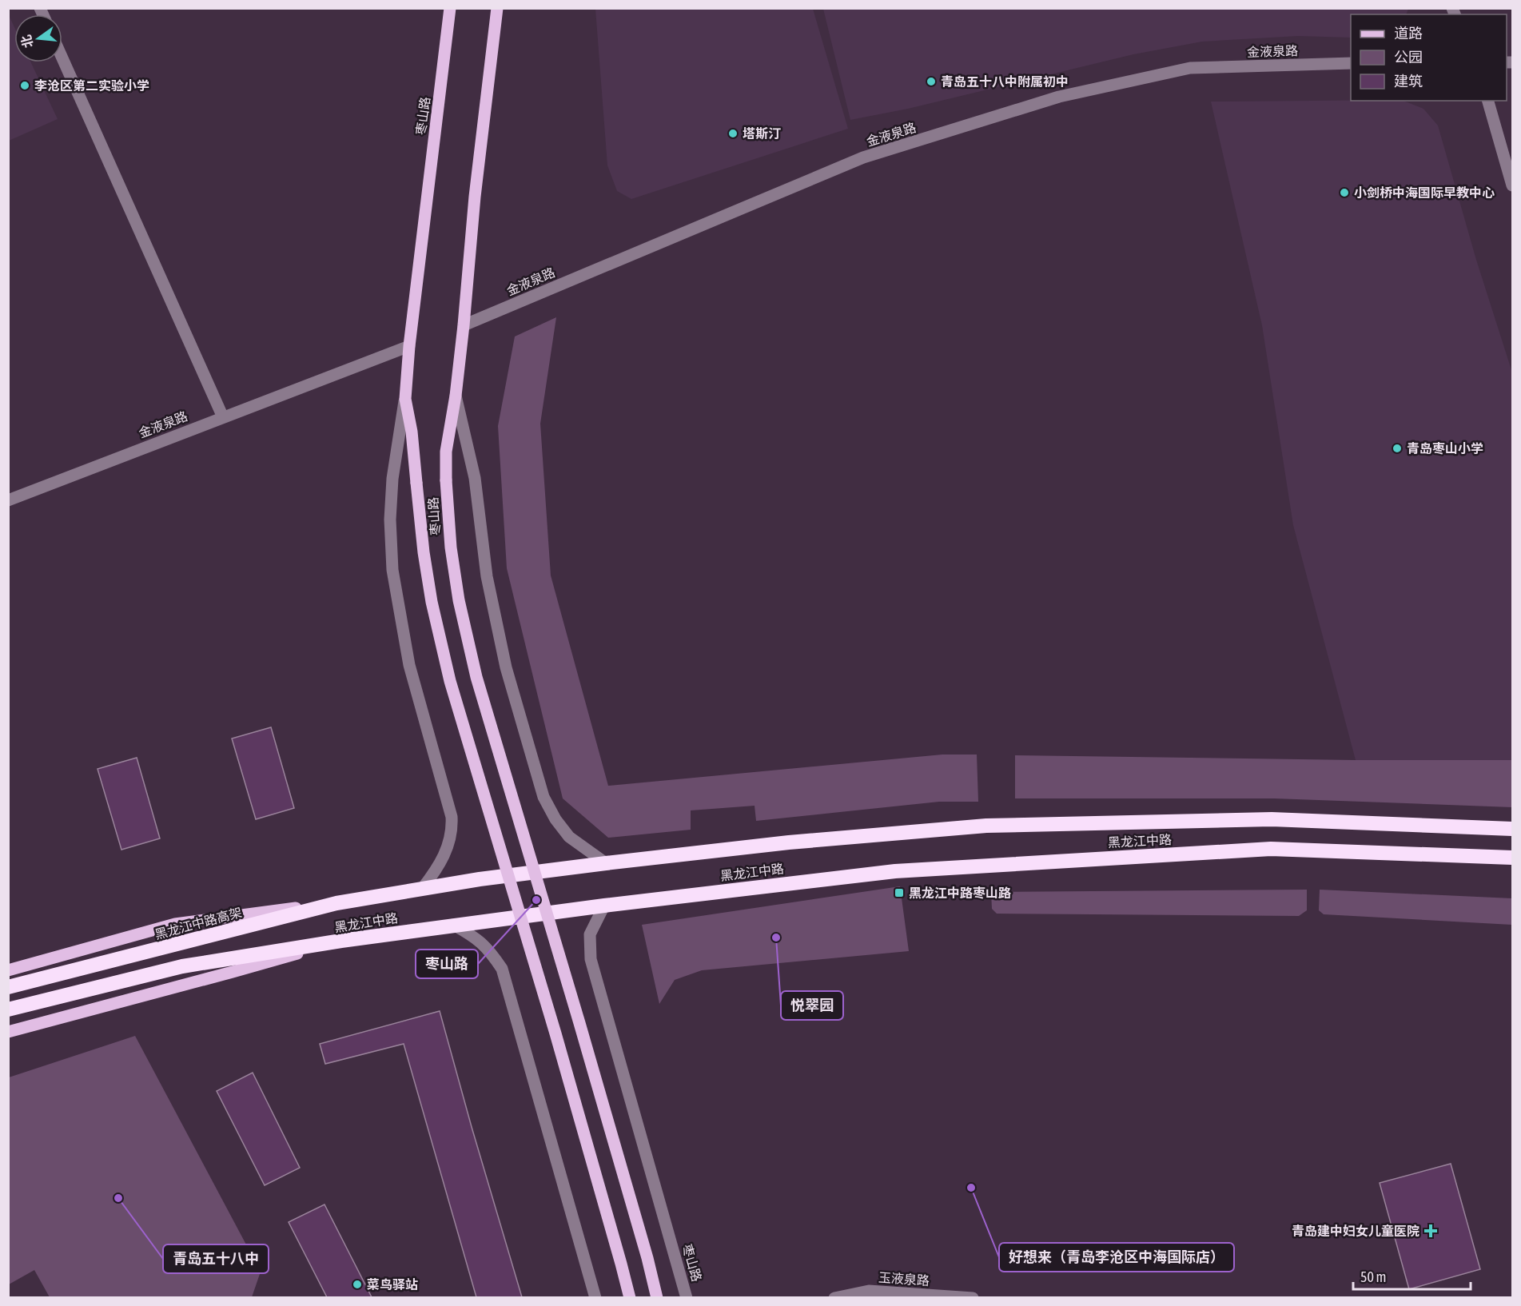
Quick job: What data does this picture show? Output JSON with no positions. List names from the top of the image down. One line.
{"streets":{"highway":["黑龙江中路","黑龙江中路高架"],"main road":["枣山路"],"street":["金液泉路","玉液泉路"]},"crossings":[["金液泉路","枣山路"],["枣山路","黑龙江中路"],["黑龙江中路","黑龙江中路高架"]],"places":{"other":["青岛五十八中附属初中","李沧区第二实验小学","塔斯汀","小剑桥中海国际早教中心","青岛枣山小学","枣山路","悦翠园","好想来（青岛李沧区中海国际店）","青岛五十八中","菜鸟驿站"],"transit":["黑龙江中路枣山路"],"health":["青岛建中妇女儿童医院"]},"legend":["道路","公园","建筑"],"scale_bar":"50 m","north":"left"}
